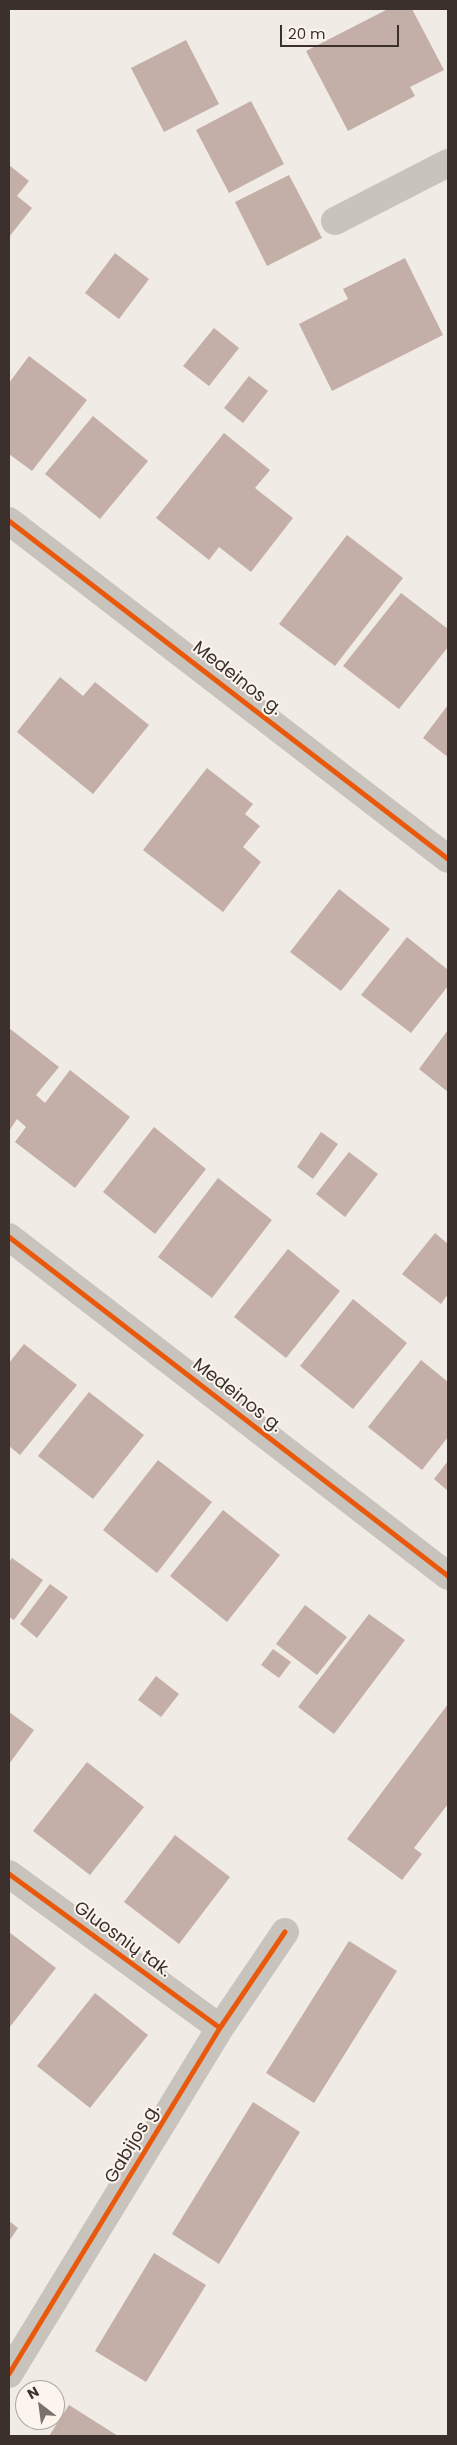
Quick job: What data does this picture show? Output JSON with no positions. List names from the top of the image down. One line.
{"streets":{"street":["Medeinos g.","Gluosnių tak.","Gabijos g."]},"crossings":[["Gluosnių tak.","Gabijos g."]],"scale_bar":"20 m","north":"top left"}
